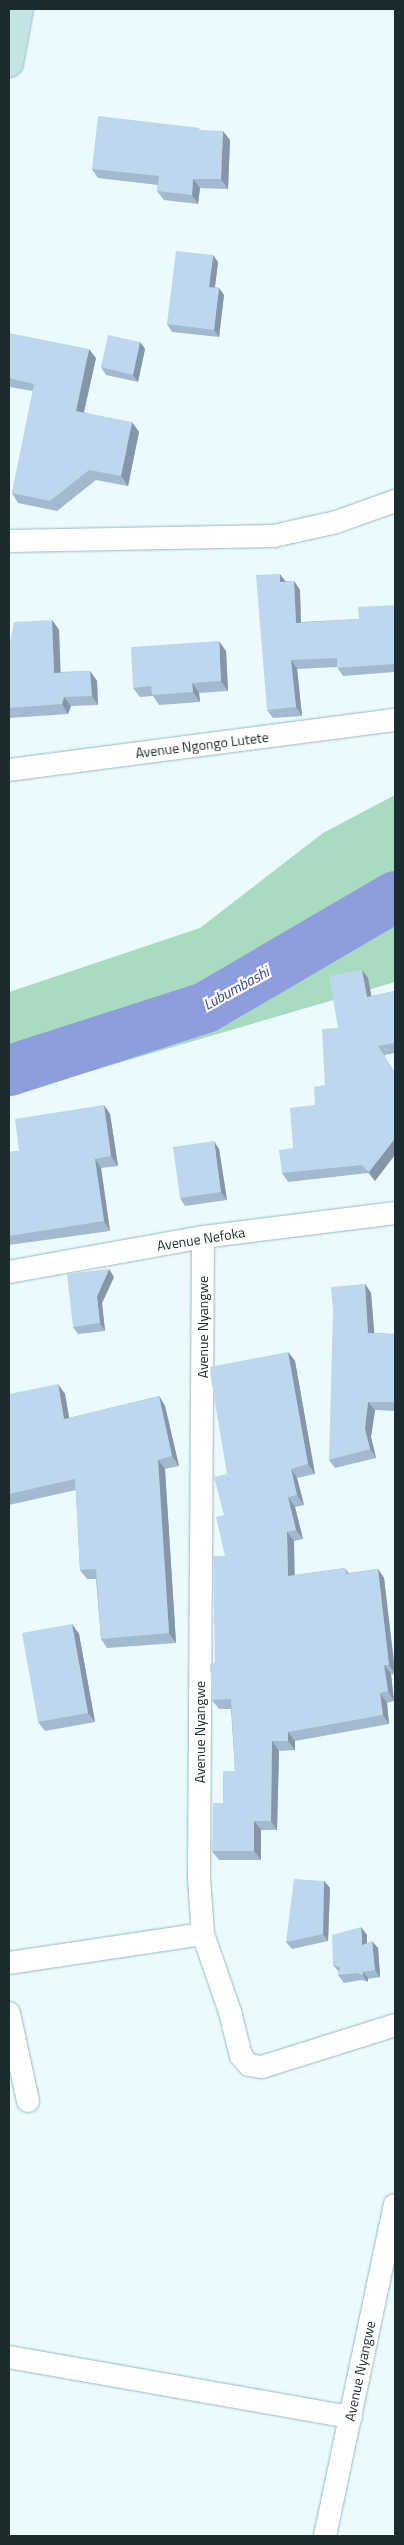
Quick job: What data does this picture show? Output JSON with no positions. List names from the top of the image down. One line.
{"streets":{"street":["Avenue Ngongo Lutete","Avenue Nefoka","Avenue Nyangwe"]},"crossings":[["Avenue Nefoka","Avenue Nyangwe"]],"water":["Lubumbashi"]}
